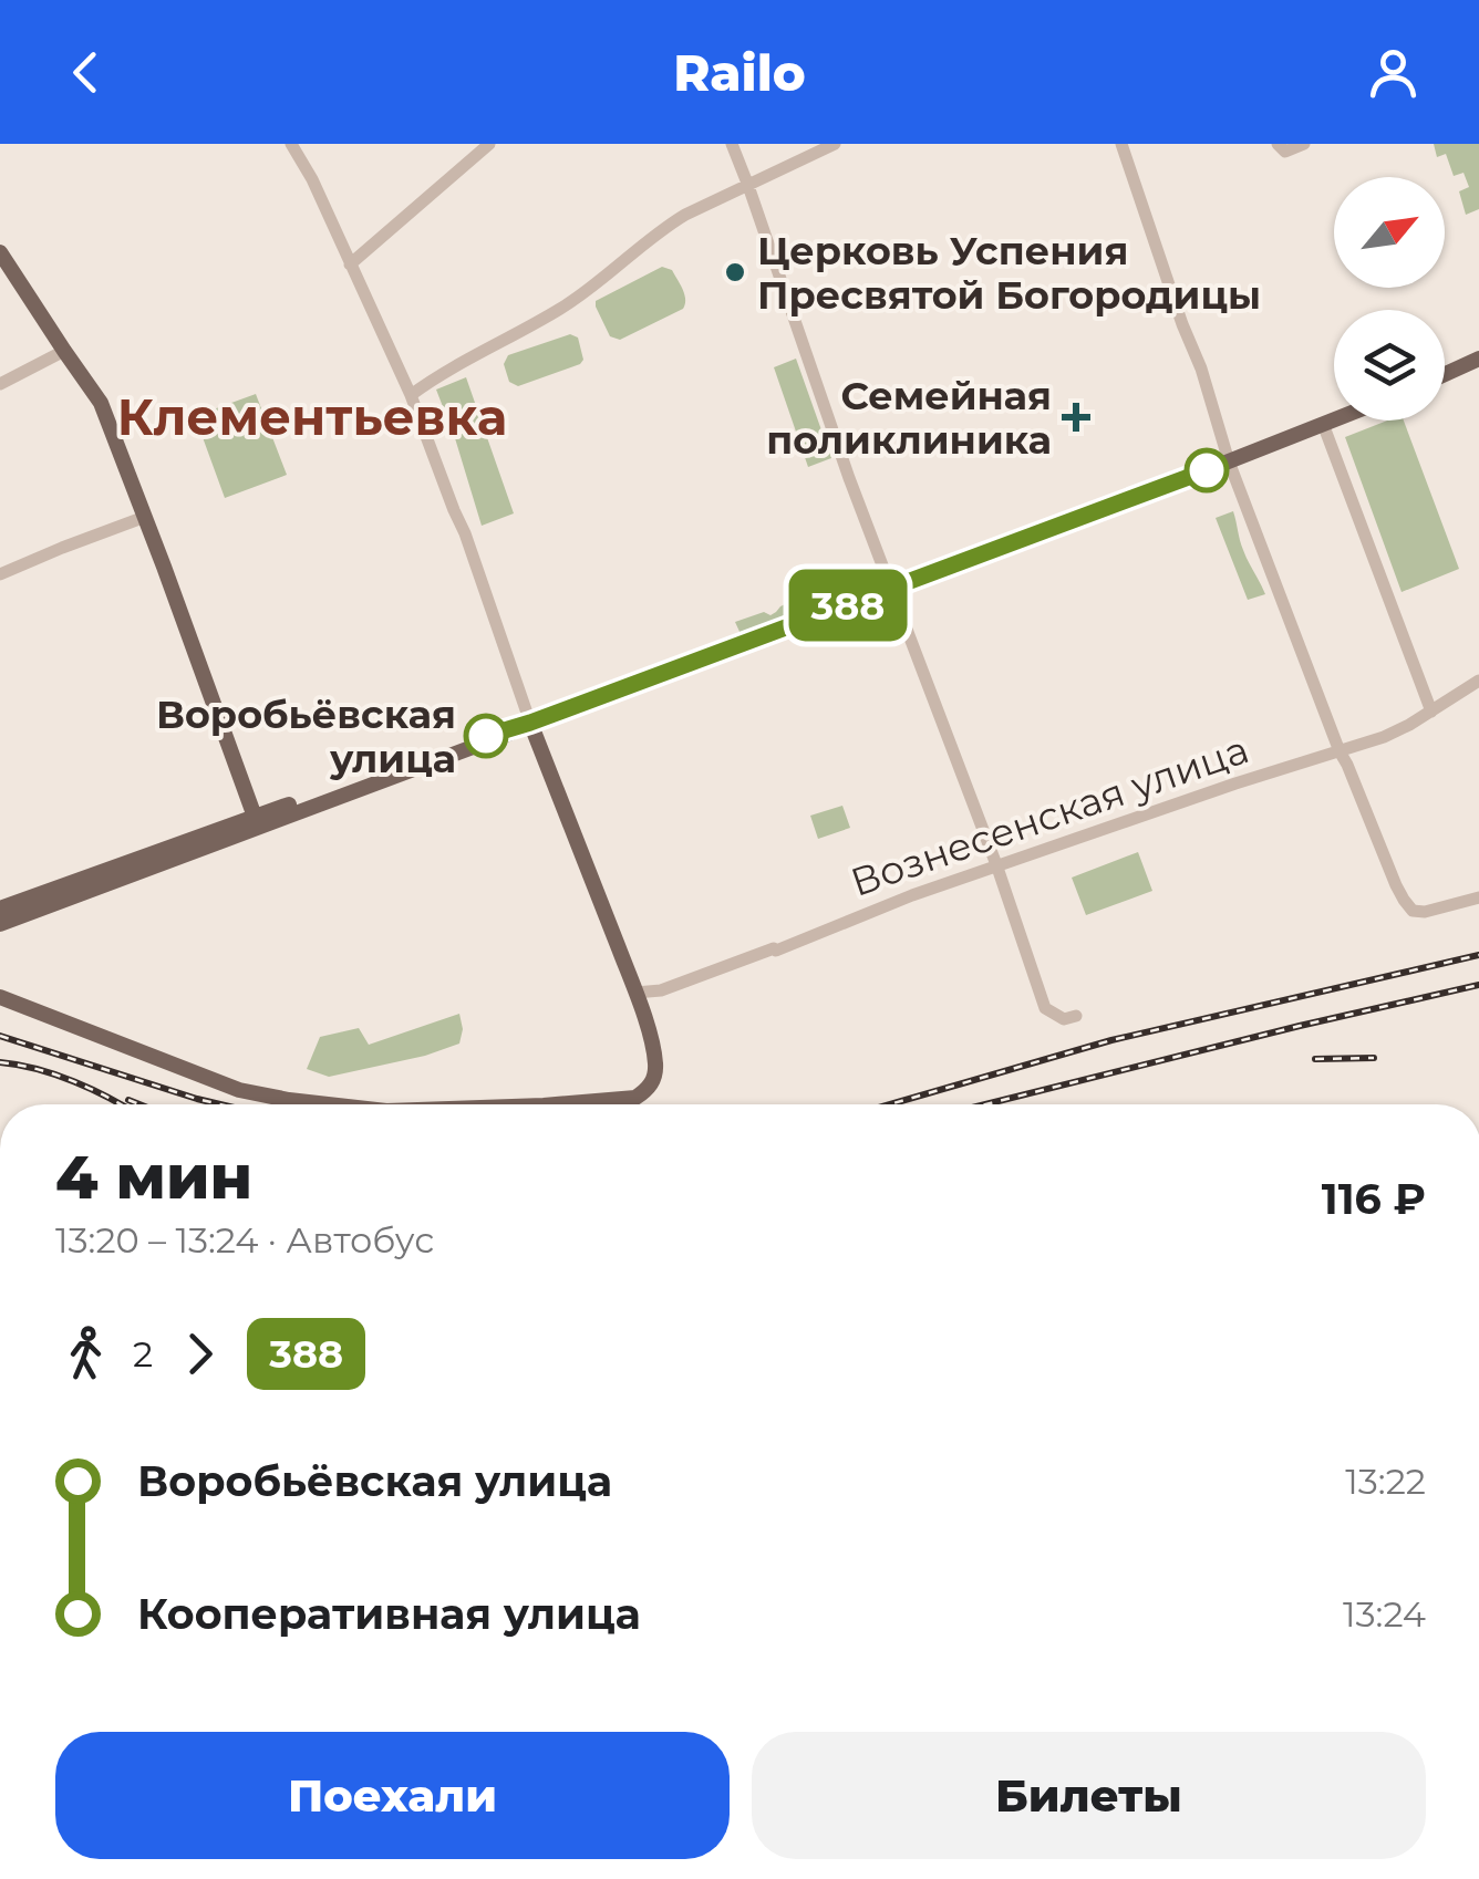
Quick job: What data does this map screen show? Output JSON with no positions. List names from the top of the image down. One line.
{"streets":{"street":["Вознесенская улица"]},"districts":["Клементьевка"],"places":{"other":["Церковь Успения Пресвятой Богородицы","Воробьёвская улица"],"health":["Семейная поликлиника"]},"lines":["bus line 388"],"north":"top right","page":{"header":"Railo","on_map":"388","heading":["4 мин","13:20 – 13:24 · Автобус","116 ₽"],"legs":["2","388"],"list":[{"name":"Воробьёвская улица","value":"13:22"},{"name":"Кооперативная улица","value":"13:24"}],"buttons":["Поехали","Билеты"]}}
